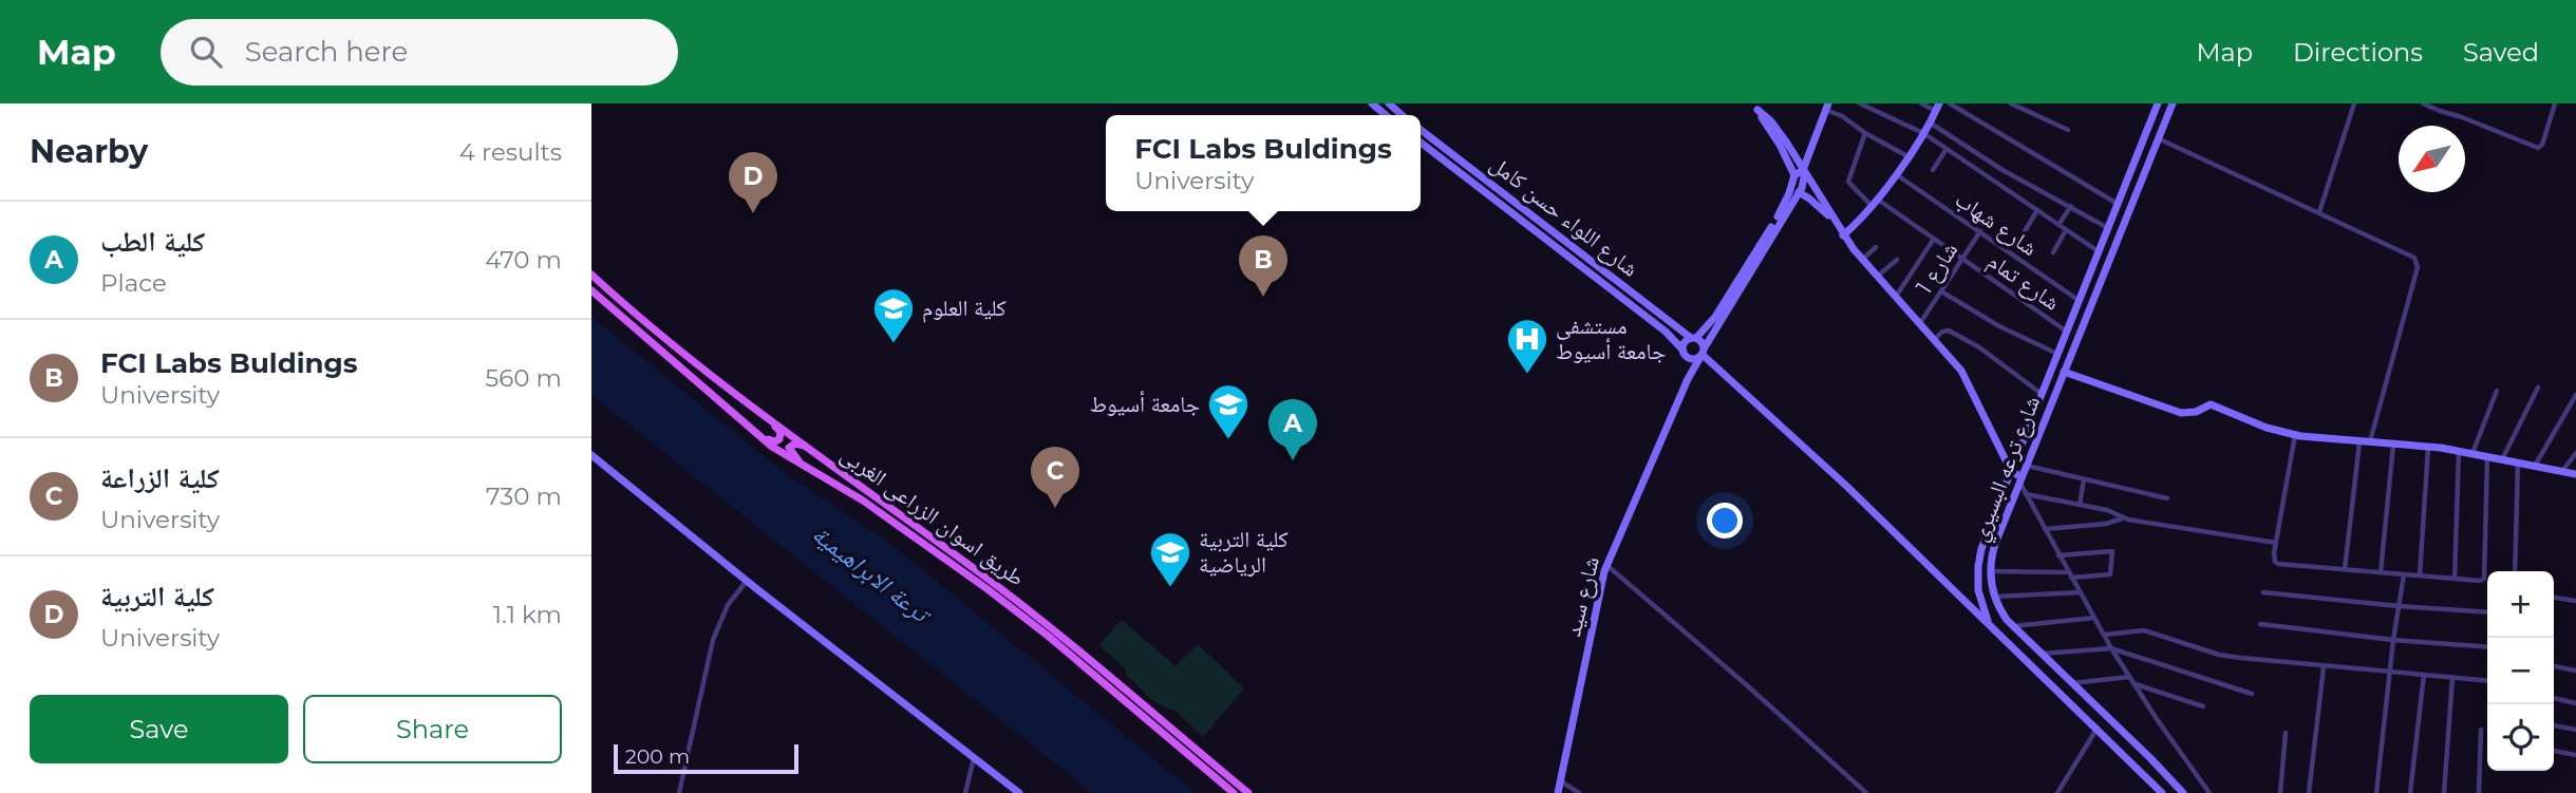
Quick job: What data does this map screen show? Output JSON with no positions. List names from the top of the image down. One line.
{"streets":{"main road":["طريق اسوان الزراعى الغربى"],"street":["شارع اللواء حسن كامل","شارع شهاب","شارع 1","شارع تمام","شارع ترعه البسيري","شارع سيد"]},"crossings":[["شارع اللواء حسن كامل","شارع ترعه البسيري"],["شارع اللواء حسن كامل","شارع سيد"],["شارع شهاب","شارع 1"],["شارع شهاب","شارع ترعه البسيري"],["شارع 1","شارع تمام"],["شارع تمام","شارع ترعه البسيري"]],"water":["ترعة الابراهيمية"],"places":{"school or university":["كلية العلوم","جامعة أسيوط","كلية التربية الرياضية"],"hospital":["مستشفی جامعة أسيوط"]},"scale_bar":"200 m","north":"bottom left","page":{"header":"Map","search":"Search here","nav":["Map","Directions","Saved"],"heading":["Nearby","4 results"],"popup":["FCI Labs Buldings","University"],"pins":["D","B","A","C"],"list":[{"mark":"A","name":"كلية الطب","note":"Place","value":"470 m"},{"mark":"B","name":"FCI Labs Buldings","note":"University","value":"560 m"},{"mark":"C","name":"كلية الزراعة","note":"University","value":"730 m"},{"mark":"D","name":"كلية التربية","note":"University","value":"1.1 km"}],"map_buttons":["+","−"],"buttons":["Save","Share"],"scale":"200 m"}}
